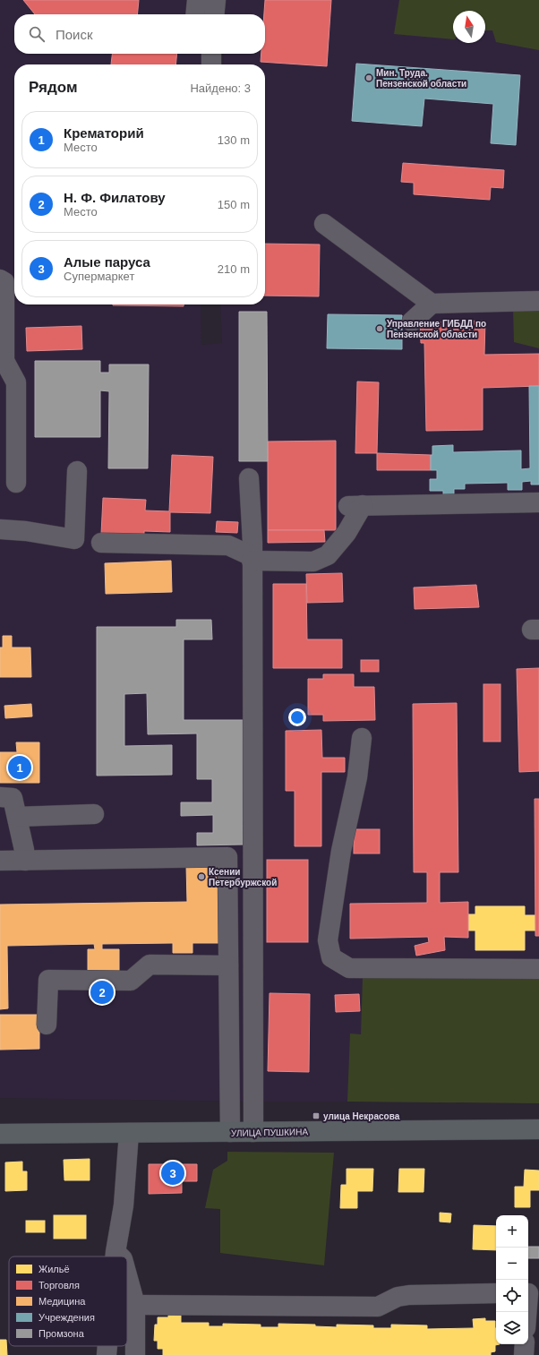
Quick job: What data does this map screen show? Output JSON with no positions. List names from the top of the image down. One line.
{"streets":{"main road":["УЛИЦА ПУШКИНА"]},"places":{"other":["Мин. Труда. Пензенской области","Управление ГИБДД по Пензенской области","Ксении Петербуржской"],"transit":["улица Некрасова"]},"legend":["Жильё","Торговля","Медицина","Учреждения","Промзона"],"north":"top","page":{"search":"Поиск","heading":["Рядом","Найдено: 3"],"list":[{"mark":"1","name":"Крематорий","note":"Место","value":"130 m"},{"mark":"2","name":"Н. Ф. Филатову","note":"Место","value":"150 m"},{"mark":"3","name":"Алые паруса","note":"Супермаркет","value":"210 m"}],"pins":["1","2","3"],"map_buttons":["+","−"]}}
